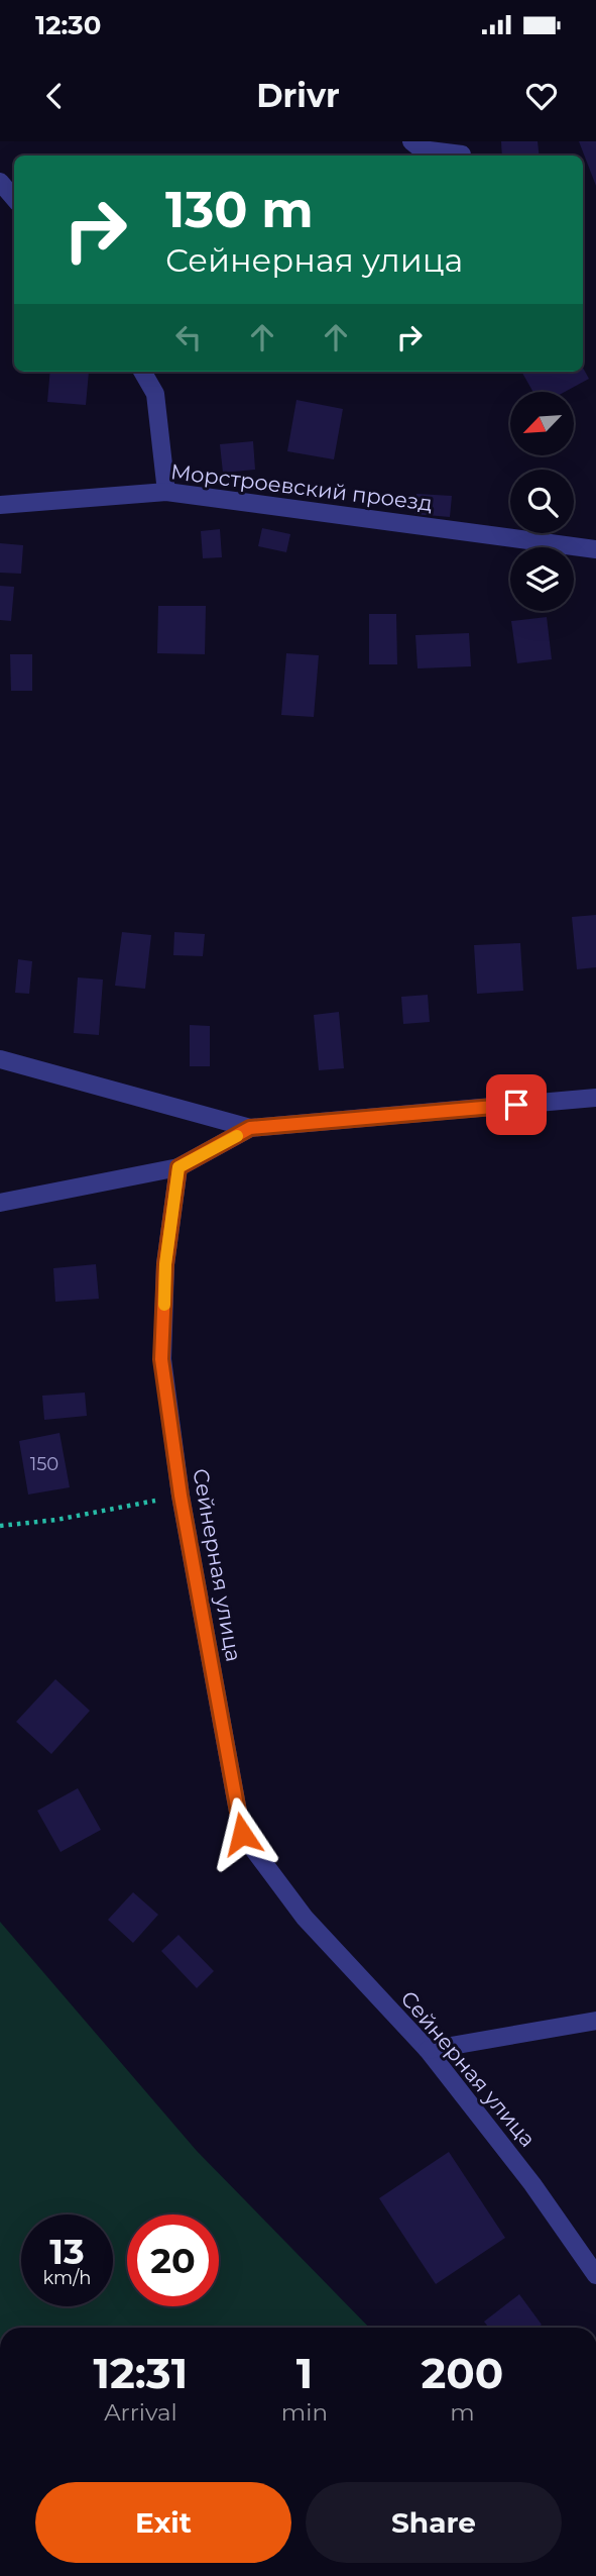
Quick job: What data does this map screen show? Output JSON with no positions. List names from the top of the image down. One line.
{"streets":{"lane":["Морстроевский проезд","Сейнерная улица"]},"house_numbers":["150"],"north":"bottom left","page":{"status":"12:30","header":"Drivr","turn":["130 m","Сейнерная улица"],"speed":"13 km/h","limit":"20","eta":["12:31","Arrival","1","min","200","m"],"buttons":["Exit","Share"]}}
